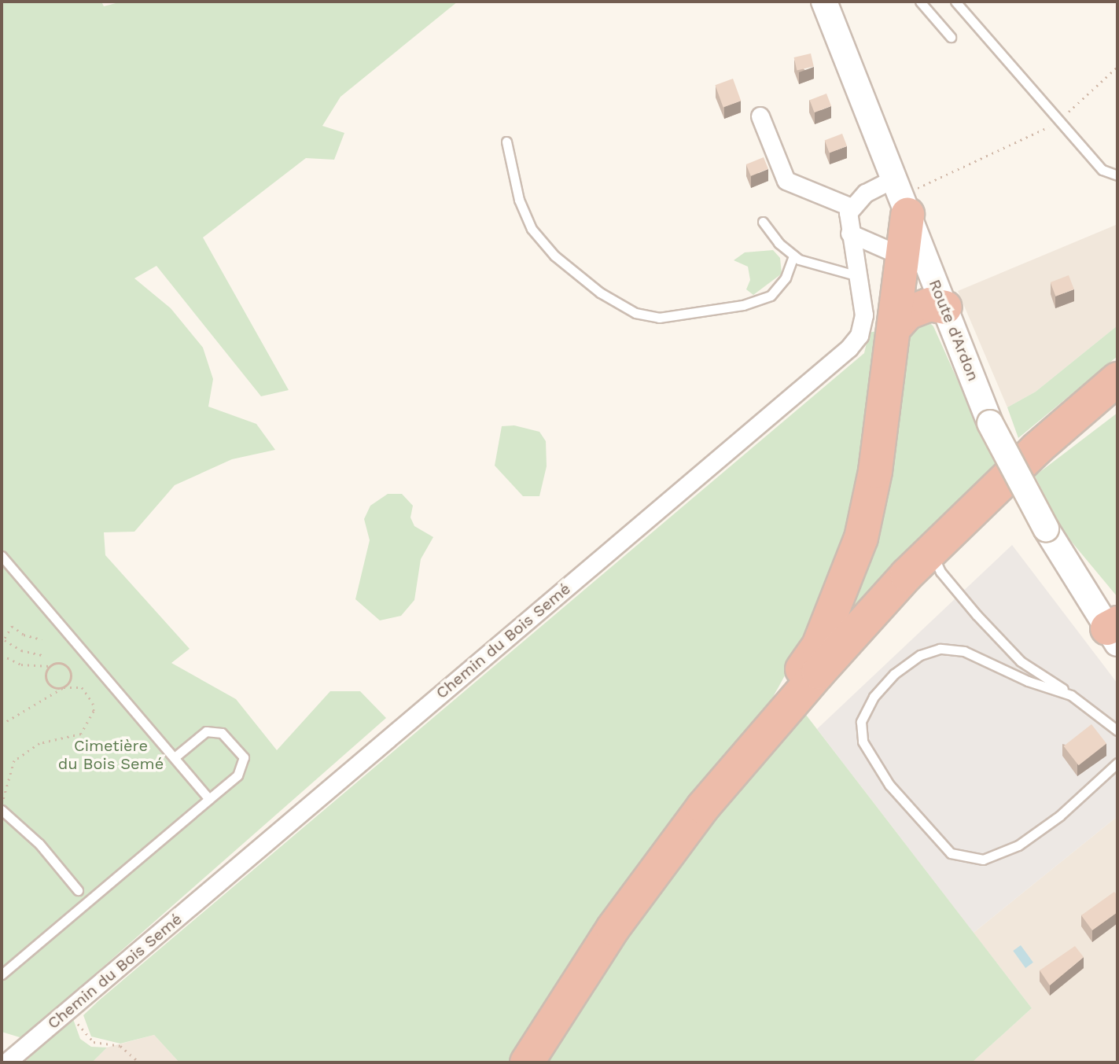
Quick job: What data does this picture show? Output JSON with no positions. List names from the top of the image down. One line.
{"streets":{"main road":["Route d'Ardon"],"street":["Chemin du Bois Semé"]},"parks":["Cimetière du Bois Semé"]}
